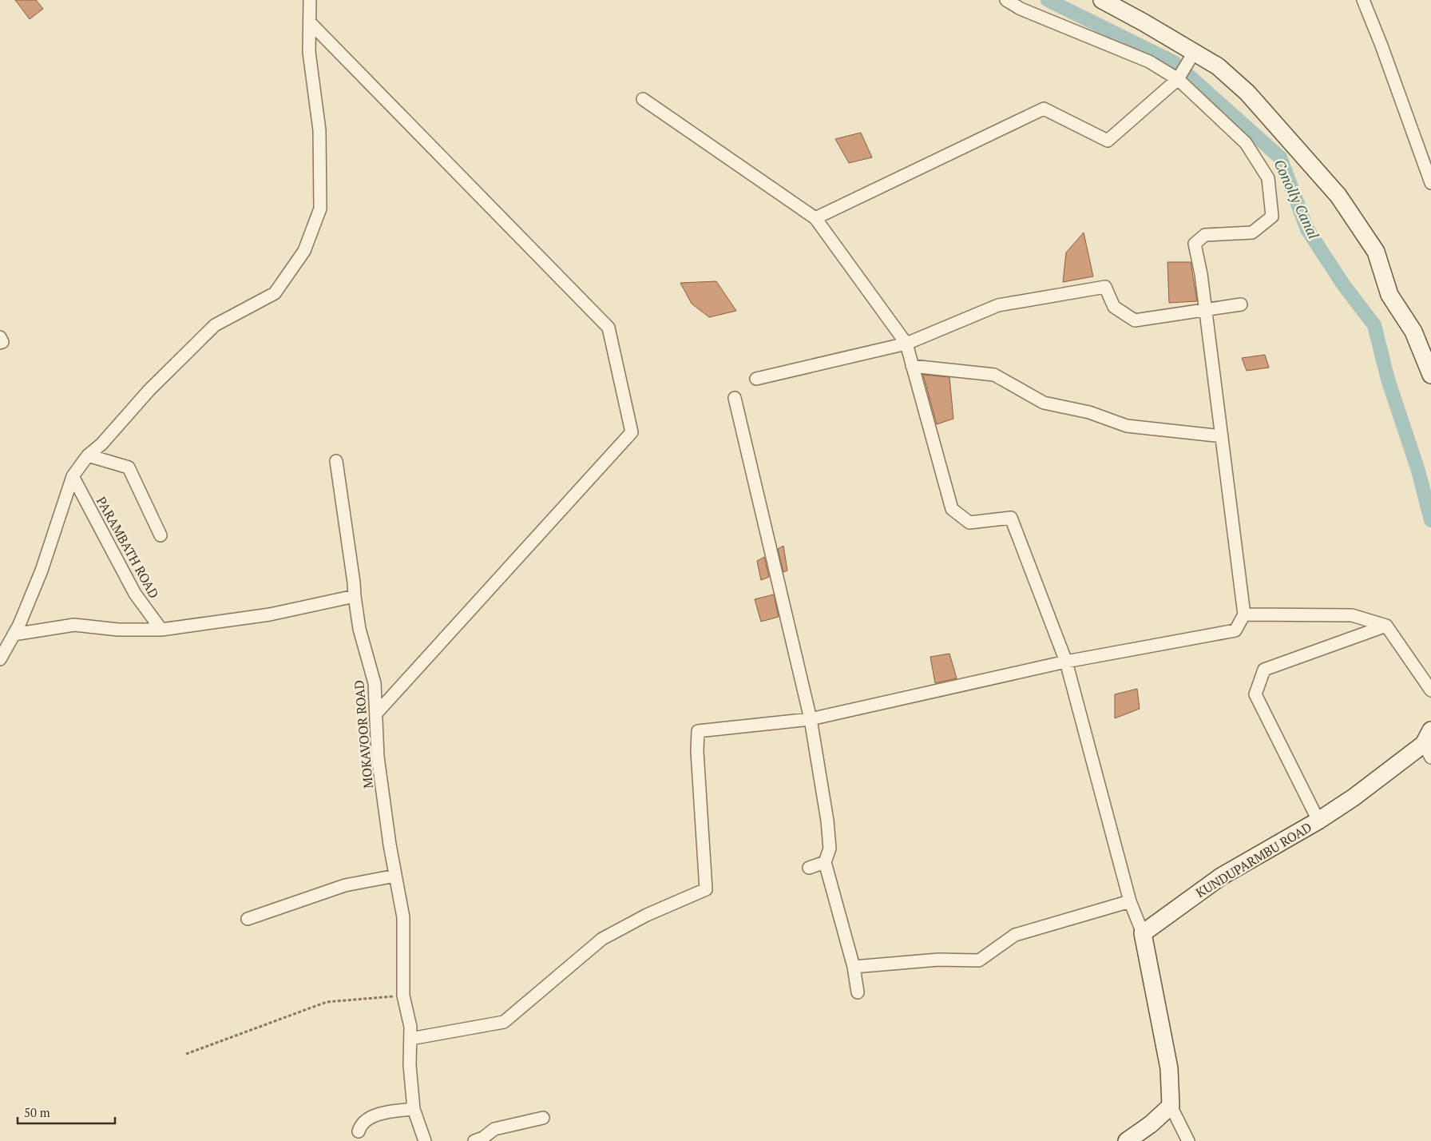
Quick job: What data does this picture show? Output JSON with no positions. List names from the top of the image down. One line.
{"streets":{"main road":["KUNDUPARMBU ROAD"],"street":["PARAMBATH ROAD","MOKAVOOR ROAD"]},"water":["Conolly Canal"],"scale_bar":"50 m"}
